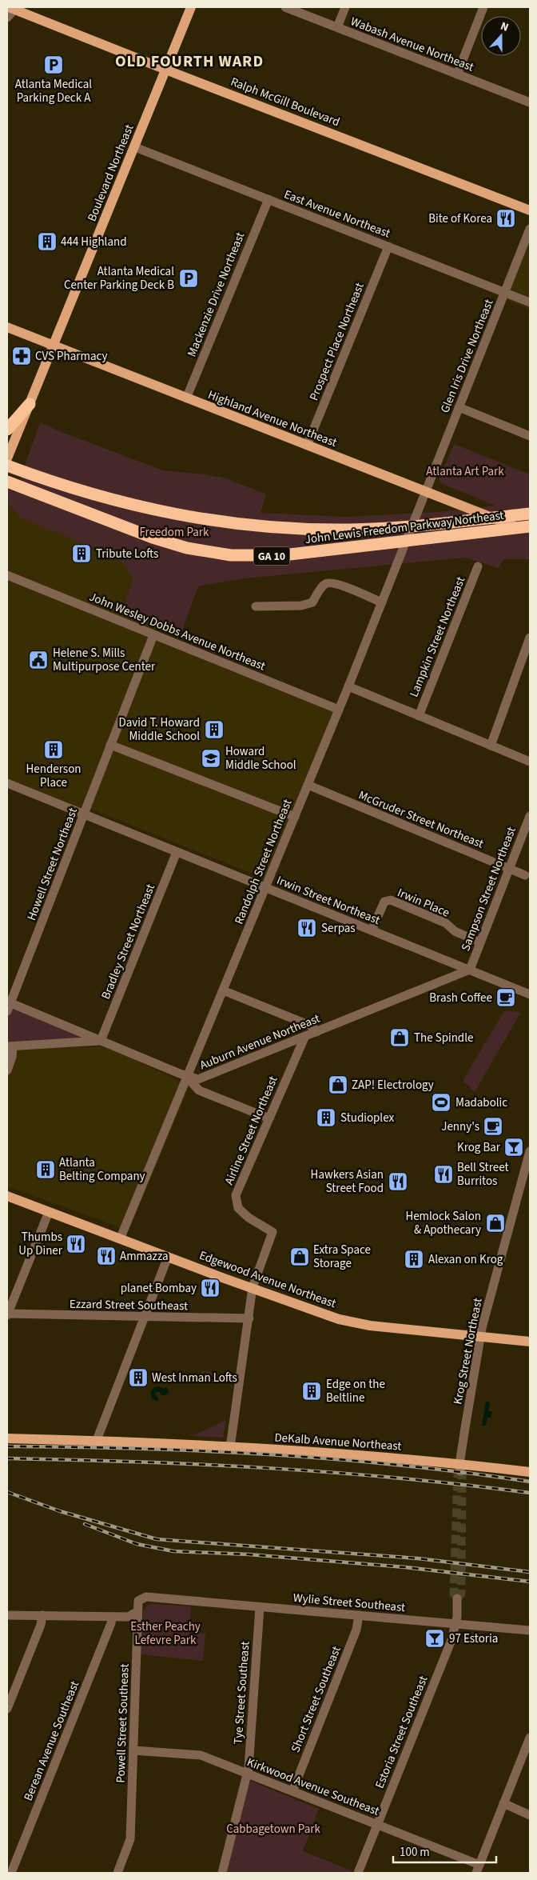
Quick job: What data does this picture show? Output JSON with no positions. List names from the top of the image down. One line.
{"streets":{"highway":["John Lewis Freedom Parkway Northeast","GA 10"],"main road":["Ralph McGill Boulevard","Boulevard Northeast","Highland Avenue Northeast","Edgewood Avenue Northeast","DeKalb Avenue Northeast"],"street":["Wabash Avenue Northeast","East Avenue Northeast","Mackenzie Drive Northeast","Prospect Place Northeast","Glen Iris Drive Northeast","John Wesley Dobbs Avenue Northeast","Lampkin Street Northeast","McGruder Street Northeast","Randolph Street Northeast","Howell Street Northeast","Sampson Street Northeast","Irwin Street Northeast","Irwin Place","Bradley Street Northeast","Auburn Avenue Northeast","Airline Street Northeast","Ezzard Street Southeast","Krog Street Northeast","Wylie Street Southeast","Tye Street Southeast","Short Street Southeast","Powell Street Southeast","Estoria Street Southeast","Berean Avenue Southeast","Kirkwood Avenue Southeast"]},"crossings":[["Ralph McGill Boulevard","Boulevard Northeast"],["Boulevard Northeast","East Avenue Northeast"],["Boulevard Northeast","Highland Avenue Northeast"],["East Avenue Northeast","Mackenzie Drive Northeast"],["East Avenue Northeast","Prospect Place Northeast"],["East Avenue Northeast","Glen Iris Drive Northeast"],["Mackenzie Drive Northeast","Highland Avenue Northeast"],["Prospect Place Northeast","Highland Avenue Northeast"],["Glen Iris Drive Northeast","Highland Avenue Northeast"],["Glen Iris Drive Northeast","Randolph Street Northeast"],["Highland Avenue Northeast","Randolph Street Northeast"],["John Wesley Dobbs Avenue Northeast","Randolph Street Northeast"],["John Wesley Dobbs Avenue Northeast","Howell Street Northeast"],["McGruder Street Northeast","Randolph Street Northeast"],["McGruder Street Northeast","Sampson Street Northeast"],["Randolph Street Northeast","Irwin Street Northeast"],["Randolph Street Northeast","Auburn Avenue Northeast"],["Randolph Street Northeast","Edgewood Avenue Northeast"],["Howell Street Northeast","Irwin Street Northeast"],["Sampson Street Northeast","Irwin Street Northeast"],["Sampson Street Northeast","Irwin Place"],["Sampson Street Northeast","Auburn Avenue Northeast"],["Irwin Street Northeast","Irwin Place"],["Irwin Street Northeast","Bradley Street Northeast"],["Irwin Street Northeast","Auburn Avenue Northeast"],["Bradley Street Northeast","Auburn Avenue Northeast"],["Auburn Avenue Northeast","Airline Street Northeast"],["Airline Street Northeast","Ezzard Street Southeast"],["Edgewood Avenue Northeast","Krog Street Northeast"],["Krog Street Northeast","DeKalb Avenue Northeast"],["Wylie Street Southeast","Tye Street Southeast"],["Wylie Street Southeast","Short Street Southeast"],["Wylie Street Southeast","Powell Street Southeast"],["Wylie Street Southeast","Estoria Street Southeast"],["Tye Street Southeast","Kirkwood Avenue Southeast"],["Short Street Southeast","Kirkwood Avenue Southeast"],["Powell Street Southeast","Kirkwood Avenue Southeast"],["Estoria Street Southeast","Kirkwood Avenue Southeast"]],"districts":["OLD FOURTH WARD"],"parks":["Atlanta Art Park","Freedom Park","Esther Peachy Lefevre Park","Cabbagetown Park"],"places":{"parking":["Atlanta Medical Parking Deck A","Atlanta Medical Center Parking Deck B"],"restaurant":["Bite of Korea","Serpas","Bell Street Burritos","Hawkers Asian Street Food","Thumbs Up Diner","Ammazza","planet Bombay"],"building":["444 Highland","Tribute Lofts","David T. Howard Middle School","Henderson Place","Studioplex","Atlanta Belting Company","Alexan on Krog","West Inman Lofts","Edge on the Beltline"],"pharmacy":["CVS Pharmacy"],"public building":["Helene S. Mills Multipurpose Center"],"school or university":["Howard Middle School"],"cafe":["Brash Coffee","Jenny's"],"shop":["The Spindle","ZAP! Electrology","Hemlock Salon & Apothecary","Extra Space Storage"],"sports":["Madabolic"],"bar":["Krog Bar","97 Estoria"]},"scale_bar":"100 m","north":"top"}
